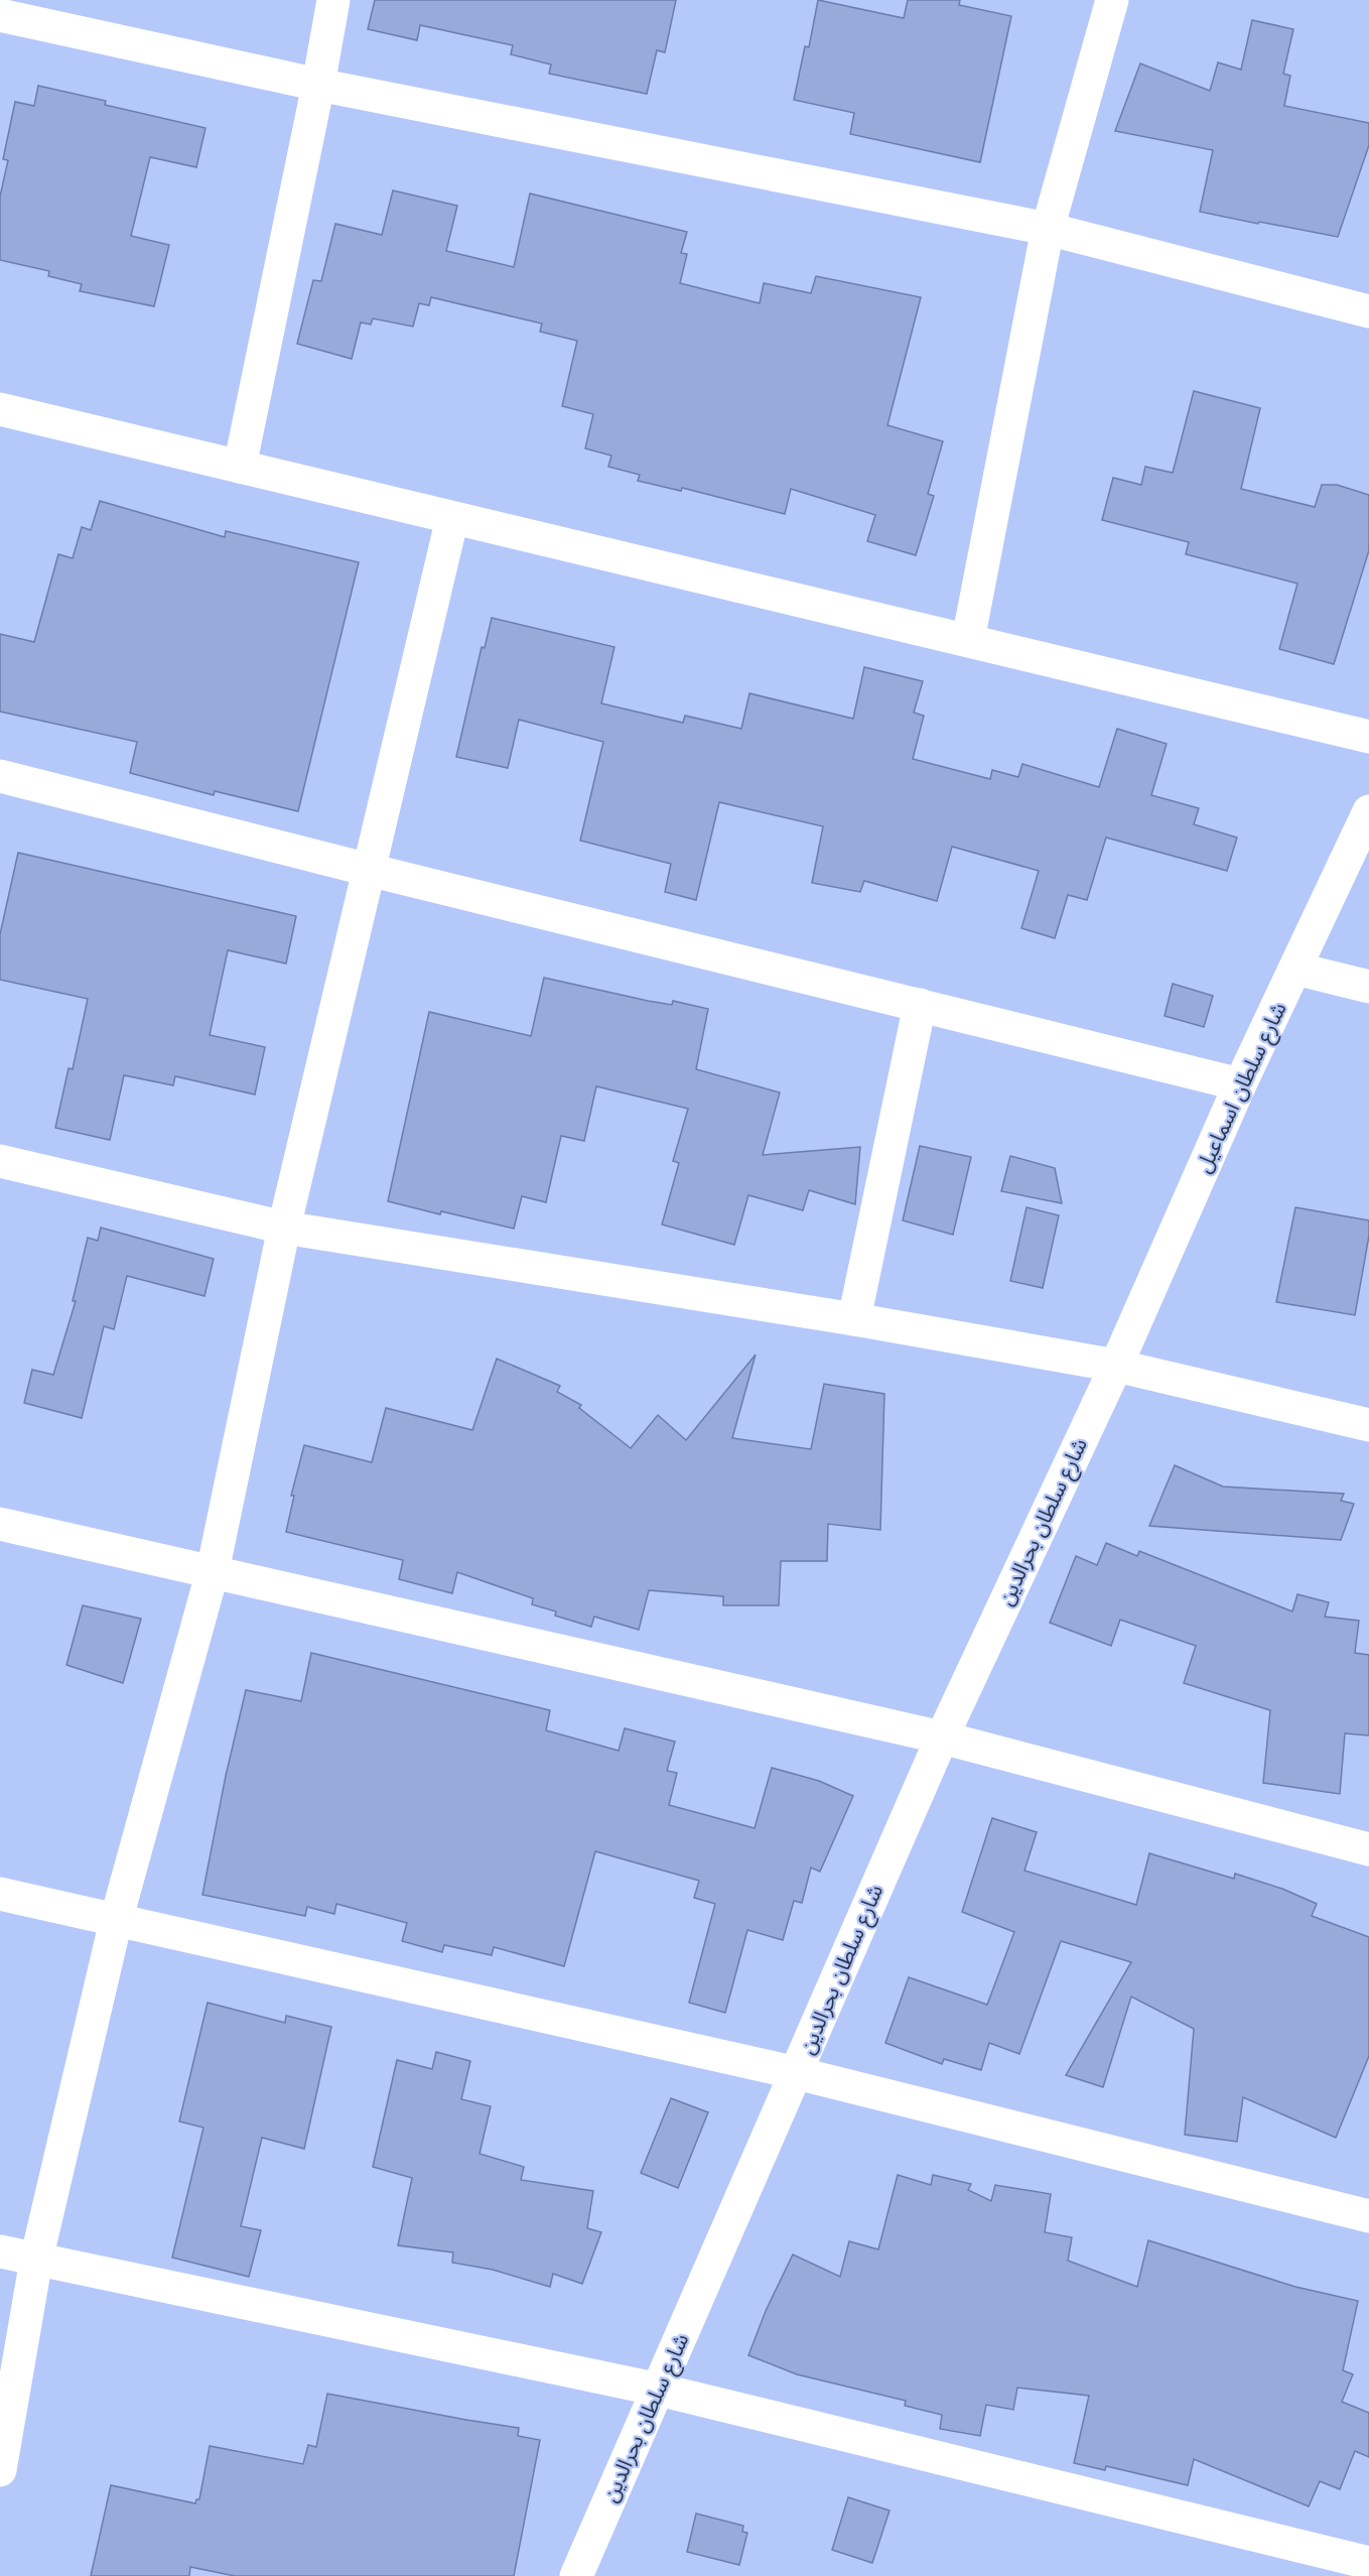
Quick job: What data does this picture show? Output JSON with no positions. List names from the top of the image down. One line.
{"streets":{"street":["شارع سلطان اسماعيل","شارع سلطان بحرالدين"]},"crossings":[["شارع سلطان اسماعيل","شارع سلطان بحرالدين"]]}
